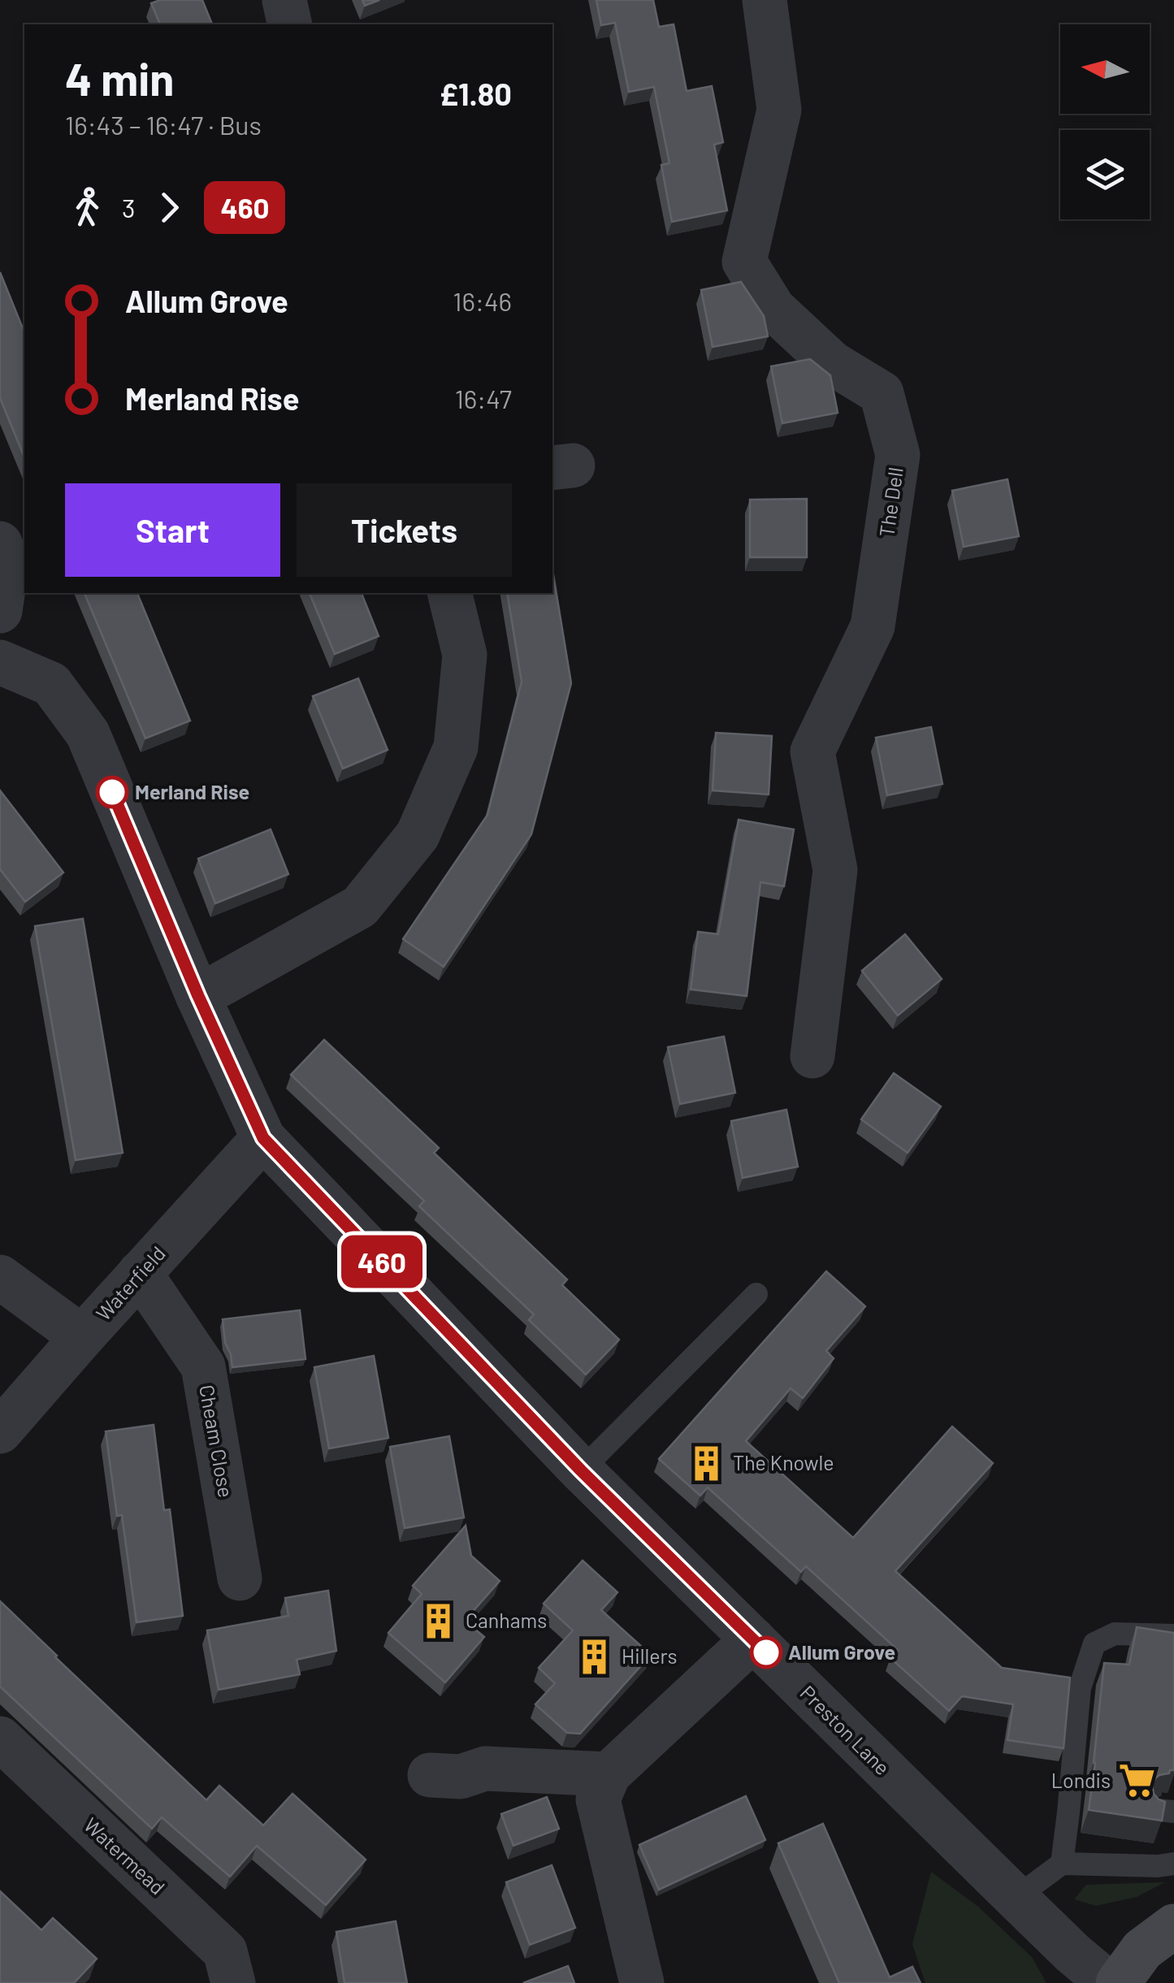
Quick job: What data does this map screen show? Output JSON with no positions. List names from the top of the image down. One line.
{"streets":{"street":["The Dell","Waterfield","Cheam Close","Preston Lane","Watermead"]},"crossings":[["Waterfield","Cheam Close"],["Waterfield","Preston Lane"]],"places":{"other":["Merland Rise","Allum Grove"],"building":["The Knowle","Canhams","Hillers"],"supermarket":["Londis"]},"lines":["bus line 460"],"north":"left","page":{"on_map":"460","heading":["4 min","16:43 – 16:47 · Bus","£1.80"],"legs":["3","460"],"list":[{"name":"Allum Grove","value":"16:46"},{"name":"Merland Rise","value":"16:47"}],"buttons":["Start","Tickets"]}}
